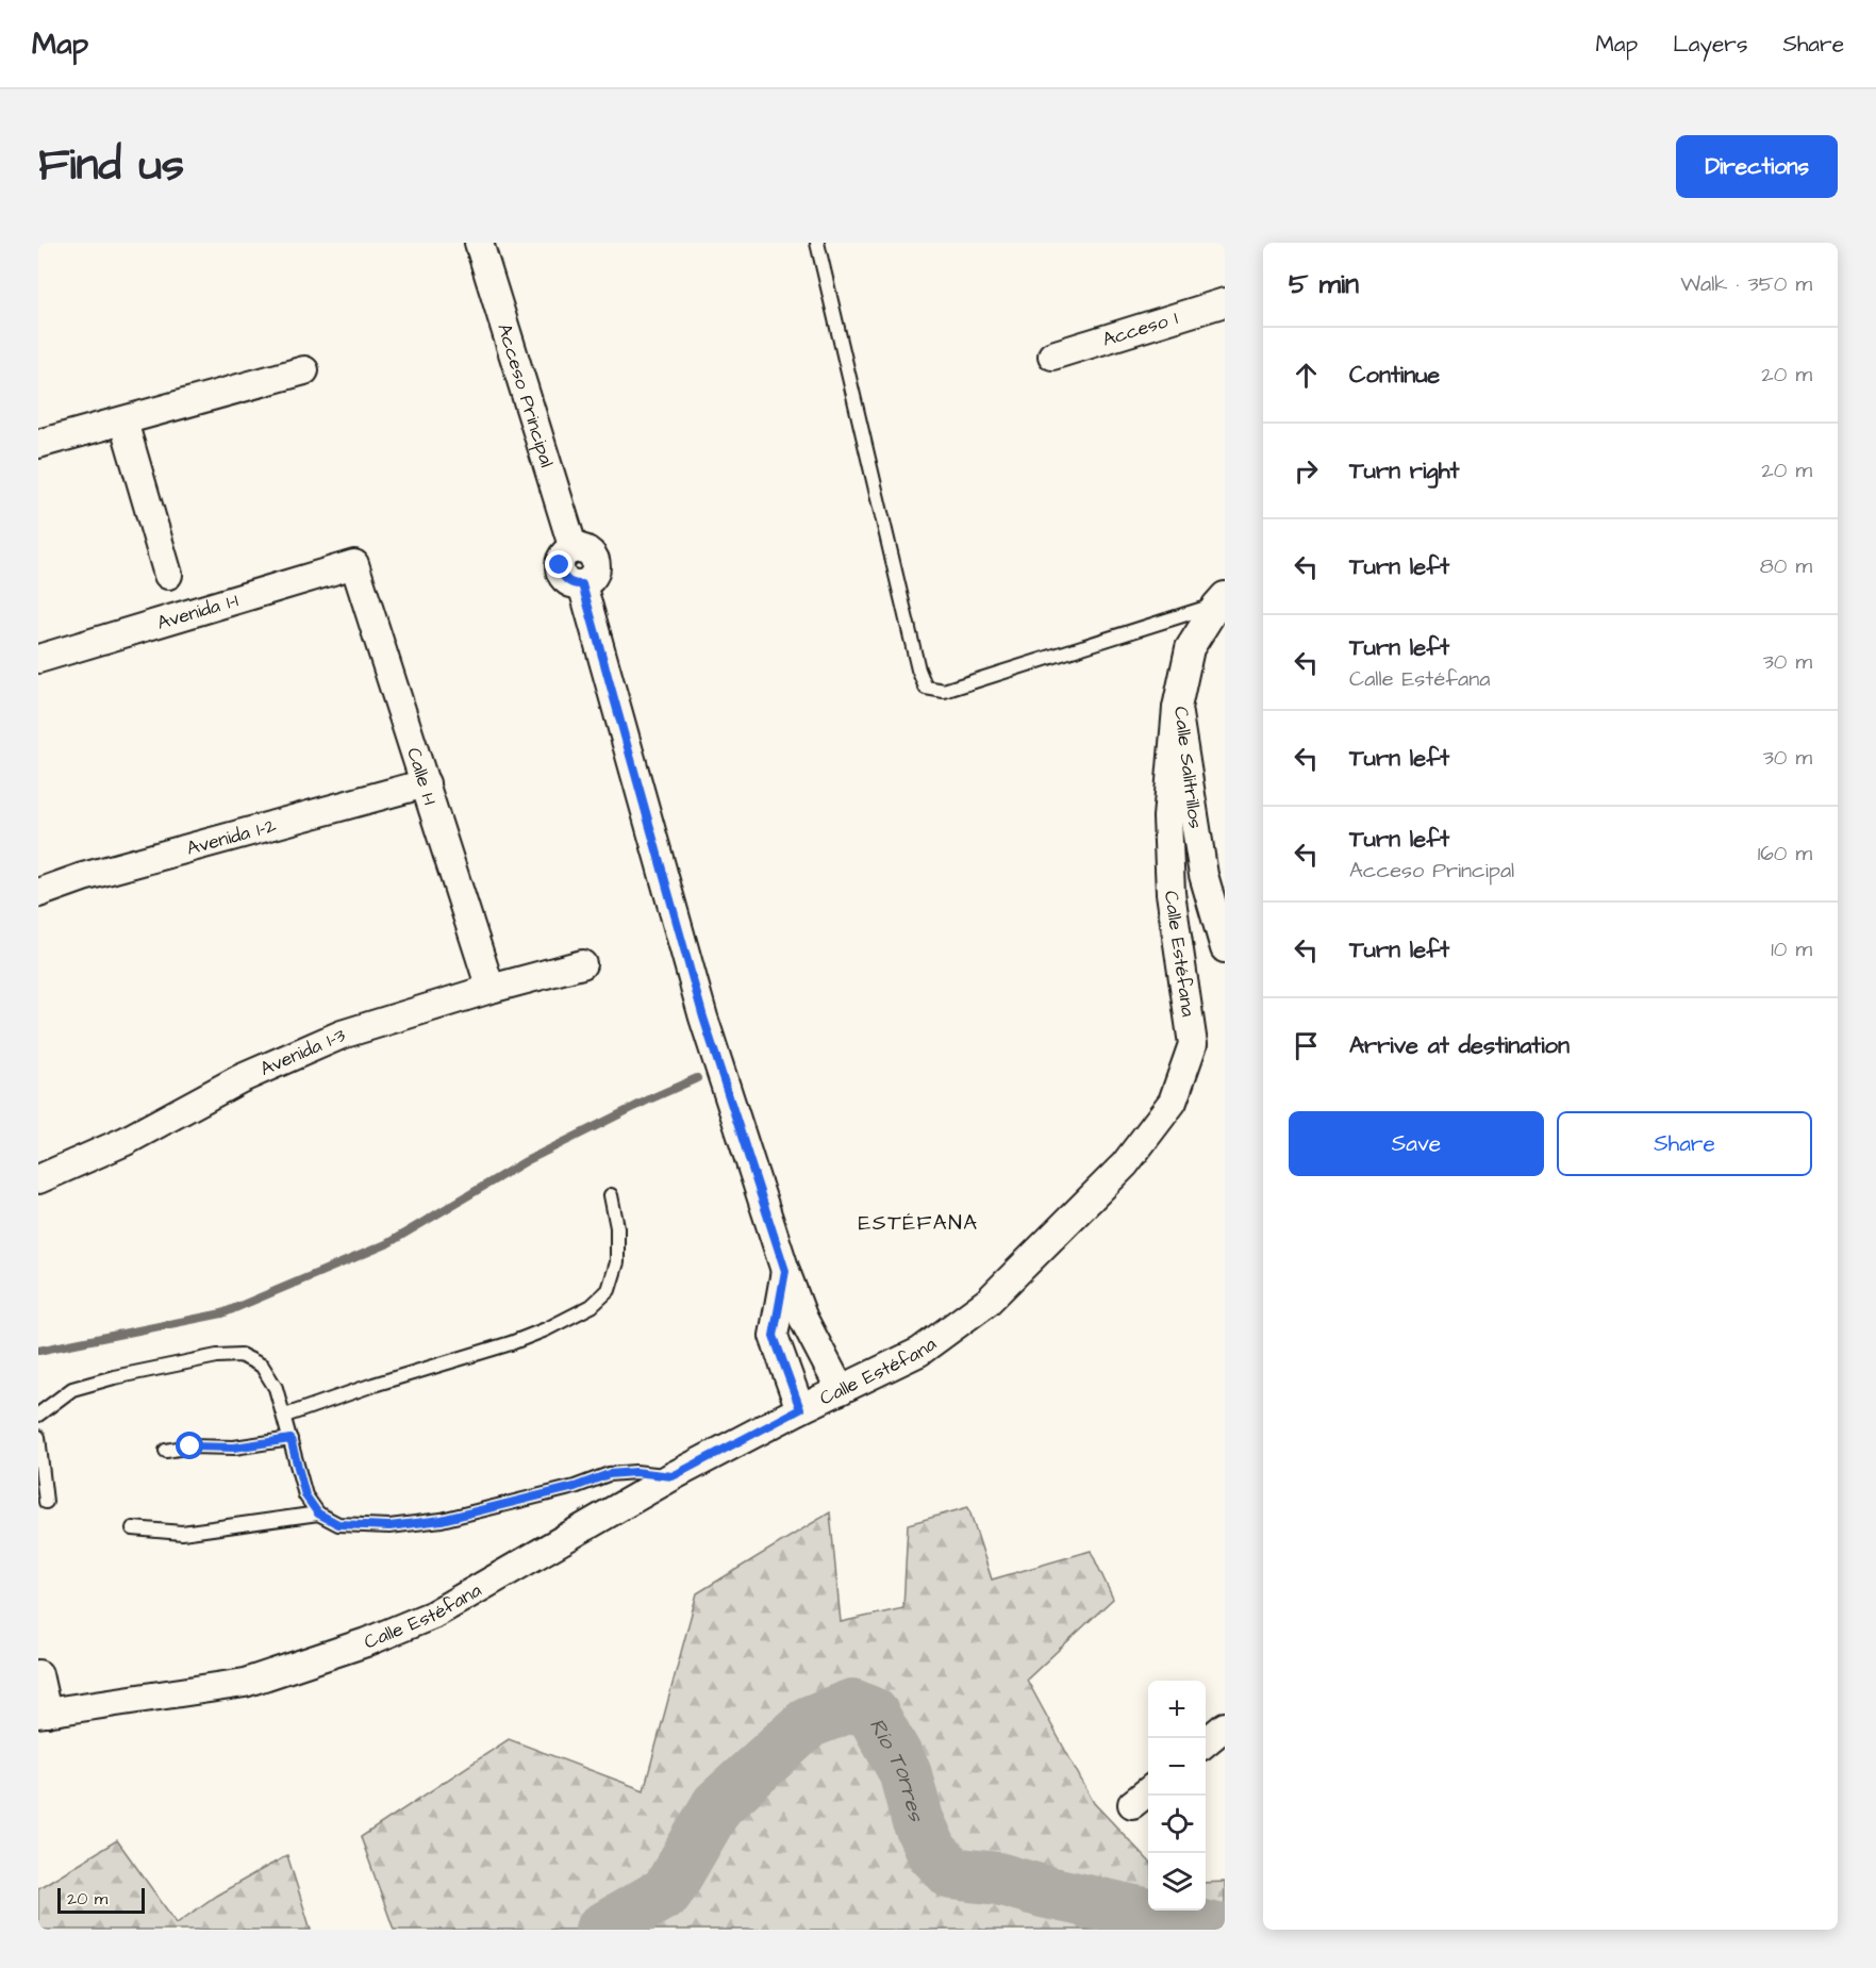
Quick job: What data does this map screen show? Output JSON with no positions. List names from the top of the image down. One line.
{"streets":{"street":["Acceso 1","Acceso Principal","Avenida 1-1","Calle Salitrillos","Calle 1-1","Avenida 1-2","Calle Estéfana","Avenida 1-3"]},"crossings":[["Avenida 1-1","Calle 1-1"],["Calle Salitrillos","Calle Estéfana"],["Calle 1-1","Avenida 1-2"],["Calle 1-1","Avenida 1-3"]],"districts":["ESTÉFANA"],"water":["Río Torres"],"scale_bar":"20 m","page":{"header":"Map","nav":["Map","Layers","Share"],"title":"Find us","buttons":["Directions",["Save","Share"]],"heading":["5 min","Walk · 350 m"],"list":[["Continue","20 m"],["Turn right","20 m"],["Turn left","80 m"],["Turn left","Calle Estéfana","30 m"],["Turn left","30 m"],["Turn left","Acceso Principal","160 m"],["Turn left","10 m"],"Arrive at destination"],"map_buttons":["+","−"],"scale":"20 m"}}
